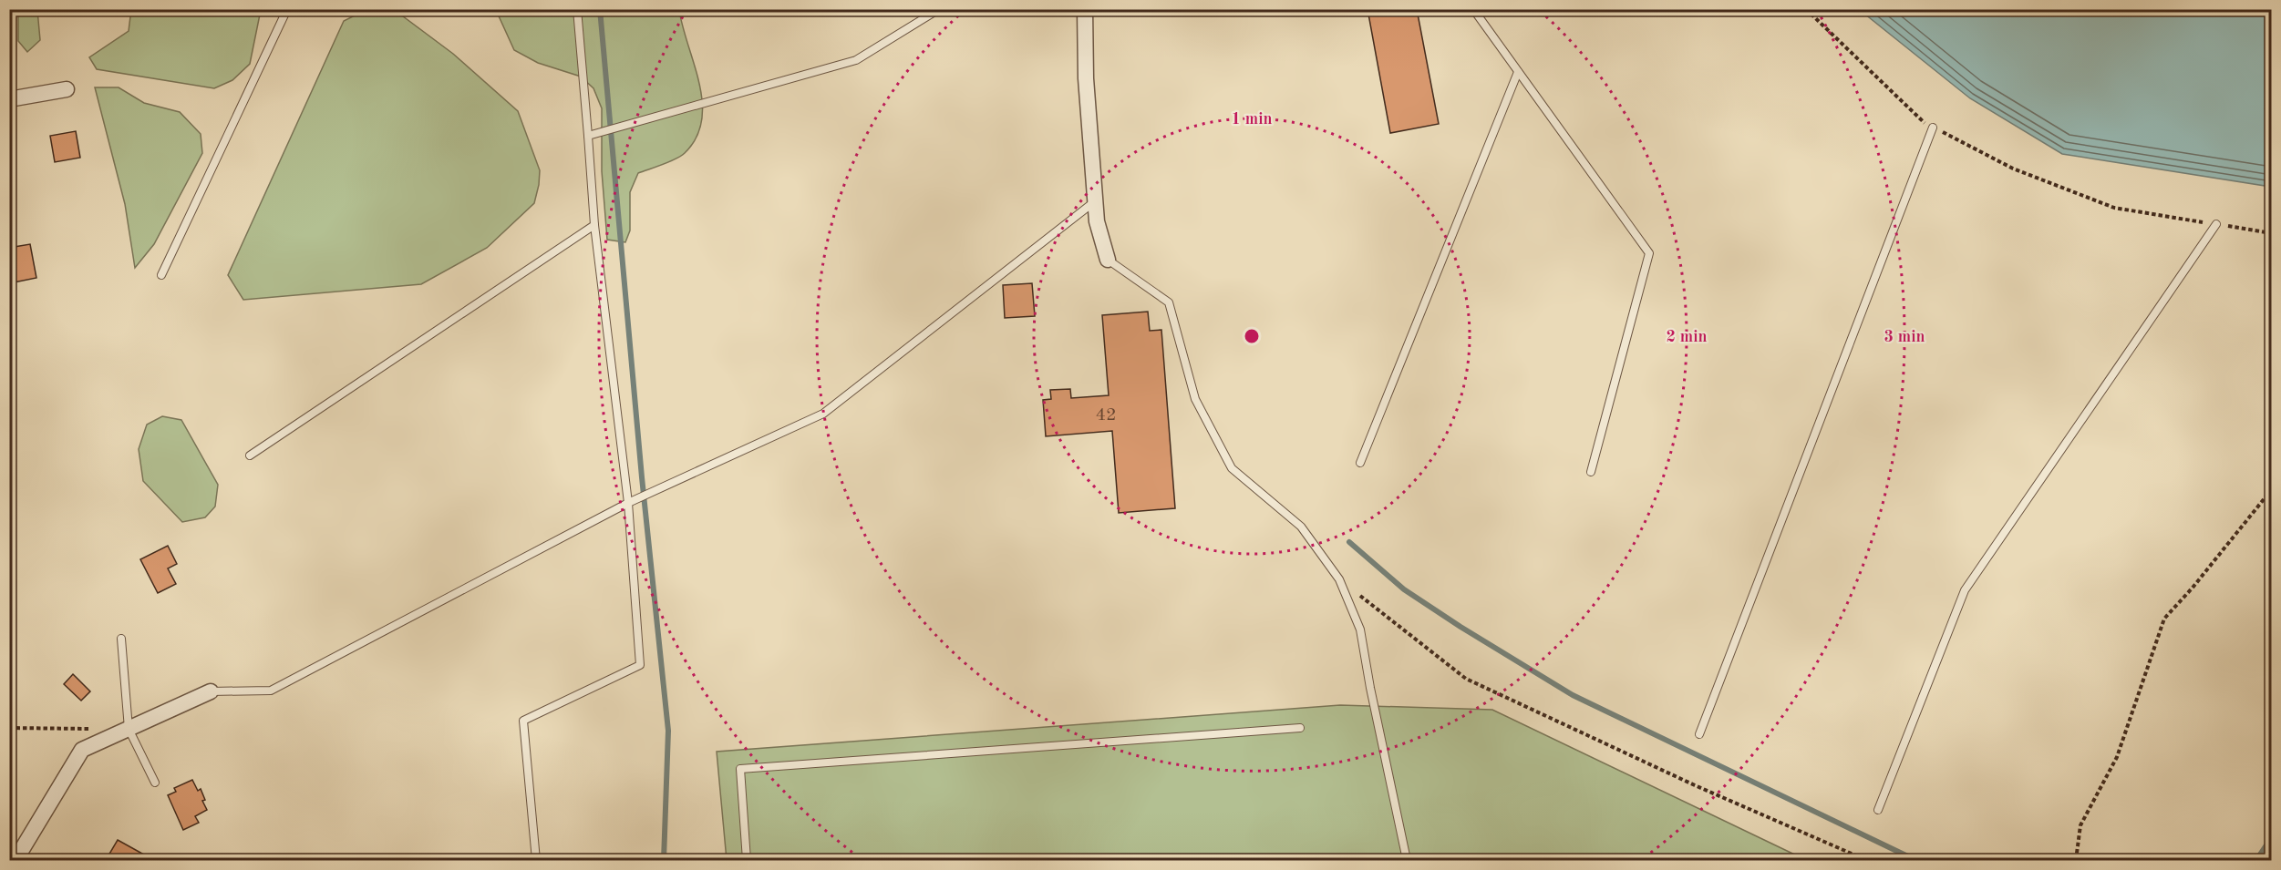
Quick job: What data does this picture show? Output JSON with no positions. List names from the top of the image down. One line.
{"house_numbers":["42"],"rings":["1 min","2 min","3 min"]}
